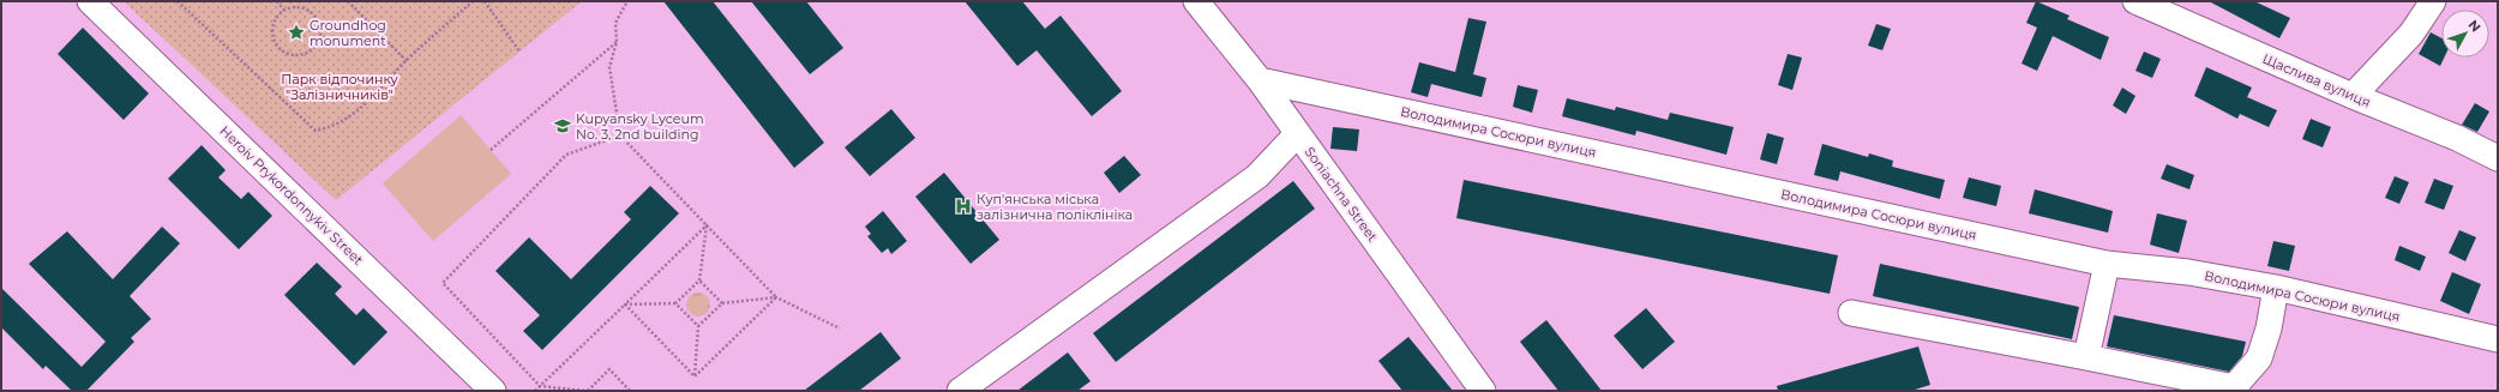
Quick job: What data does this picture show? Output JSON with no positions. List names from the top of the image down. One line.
{"streets":{"street":["Щаслива вулиця","Володимира Сосюри вулиця","Soniachna Street","Heroiv Prykordonnykiv Street"]},"crossings":[["Володимира Сосюри вулиця","Soniachna Street"]],"parks":["Парк відпочинку \"Залізничників\""],"places":{"place":["Groundhog monument"],"school or university":["Kupyansky Lyceum No. 3, 2nd building"],"hospital":["Куп'янська міська залізнична поліклініка"]},"north":"top right"}
